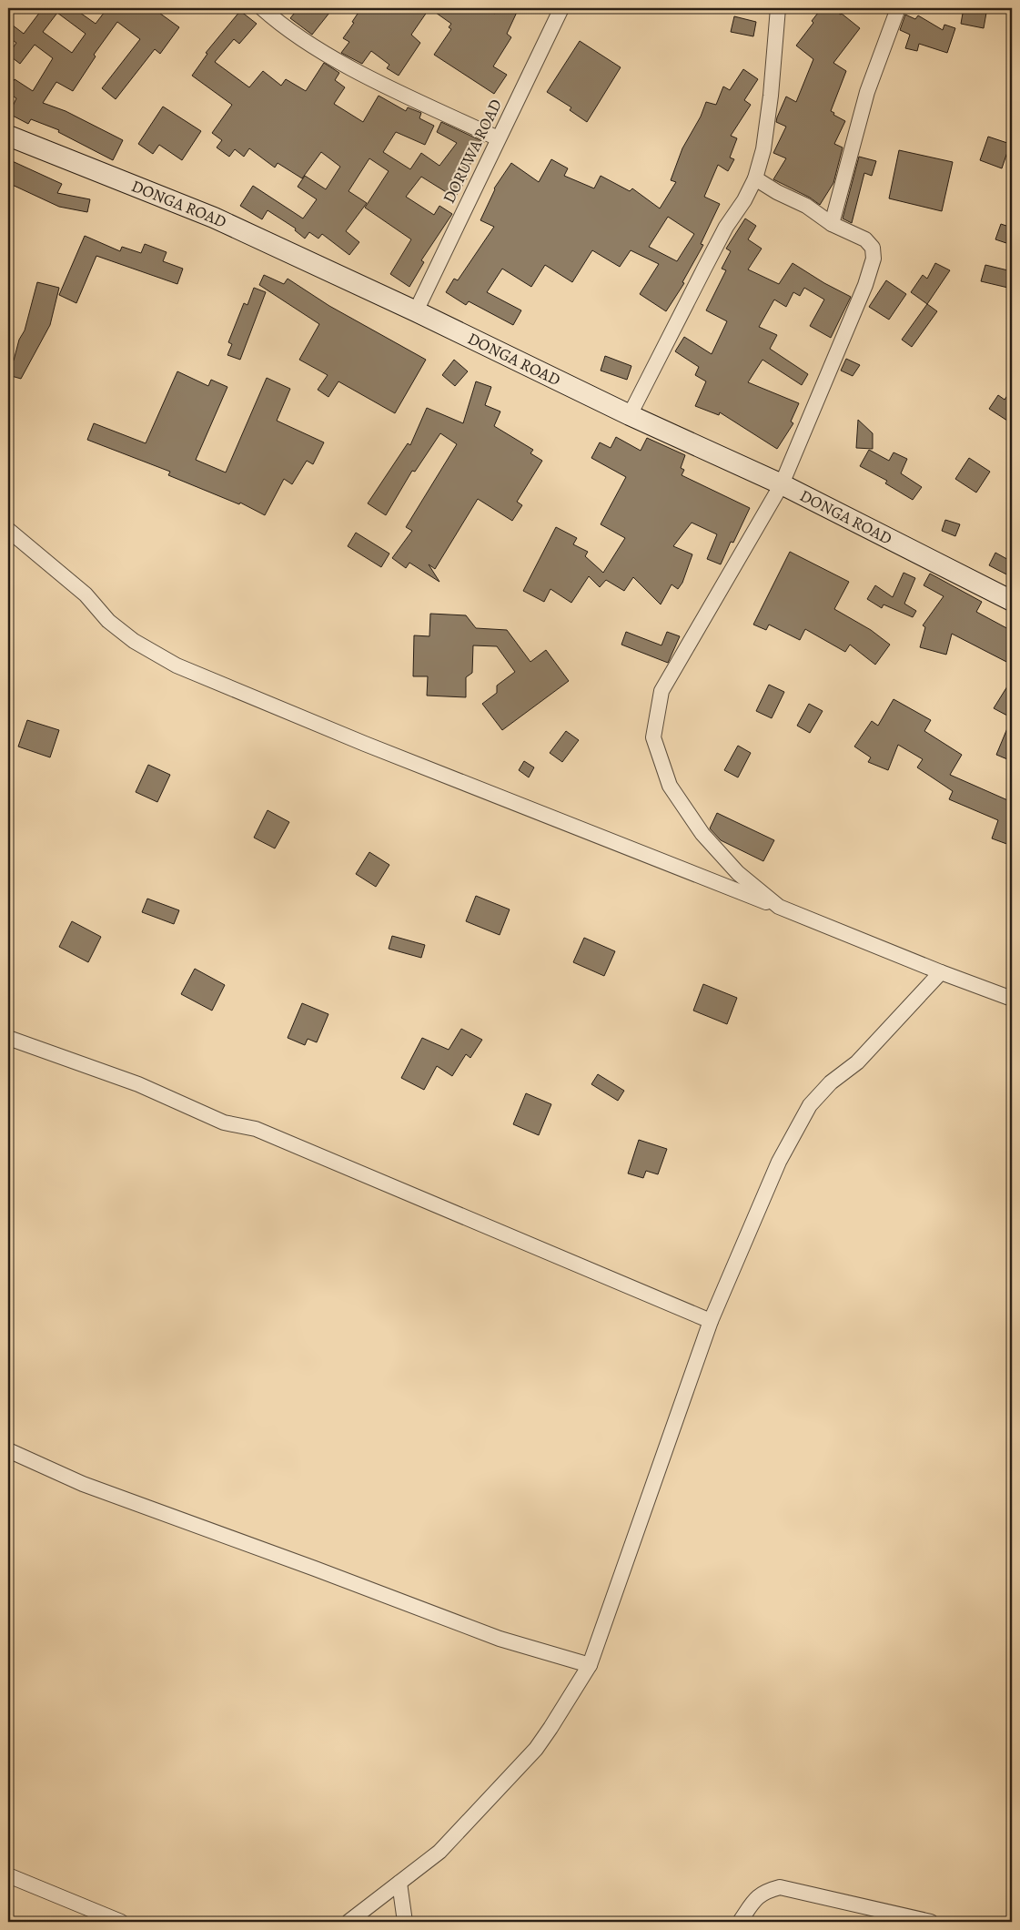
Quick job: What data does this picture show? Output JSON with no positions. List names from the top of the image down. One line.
{"streets":{"street":["DORUWA ROAD","DONGA ROAD"]},"crossings":[["DORUWA ROAD","DONGA ROAD"]]}
